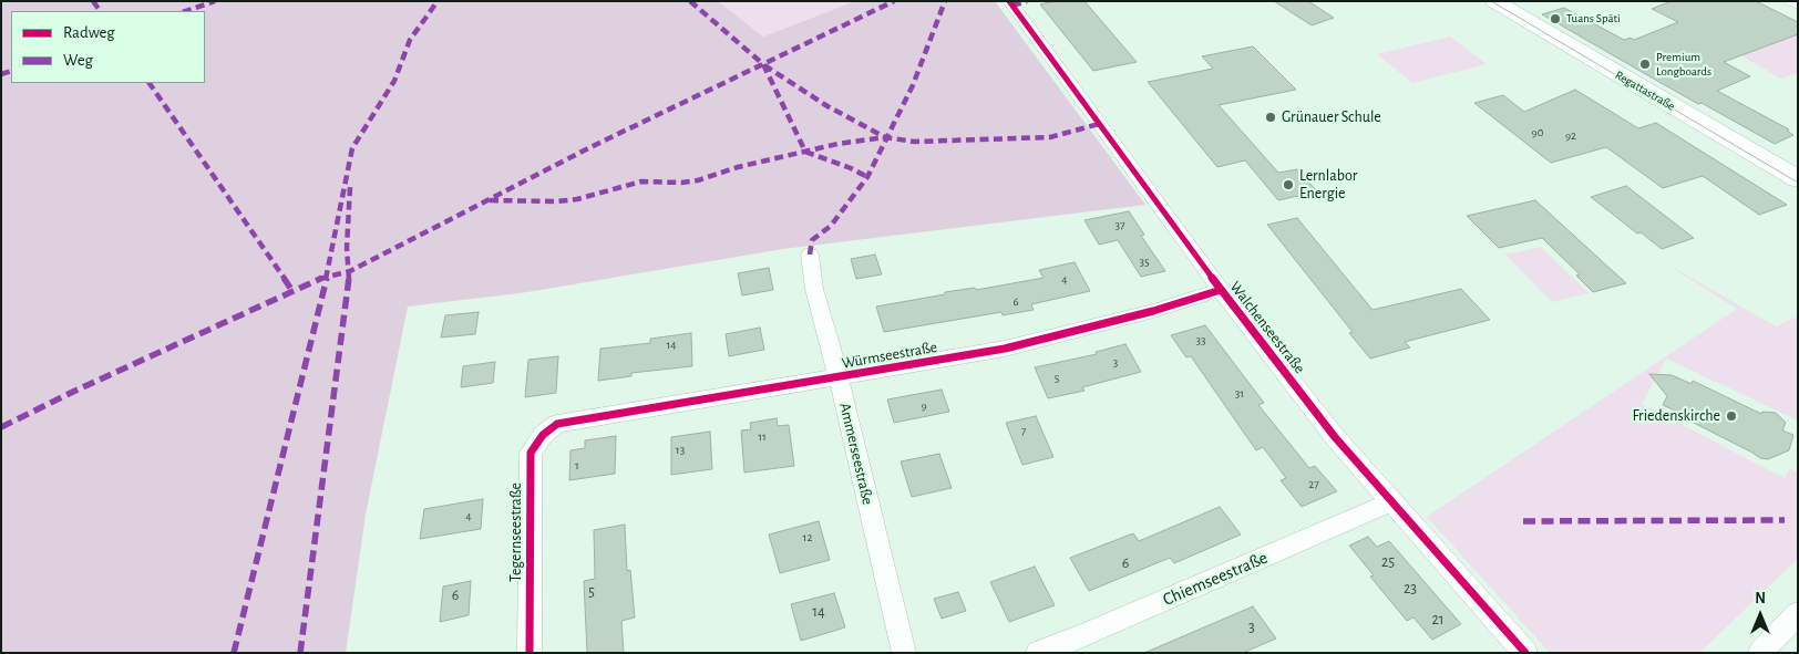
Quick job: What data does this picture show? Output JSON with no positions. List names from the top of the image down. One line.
{"streets":{"main road":["Regattastraße"],"street":["Walchenseestraße","Würmseestraße","Ammerseestraße","Tegernseestraße","Chiemseestraße"]},"crossings":[["Walchenseestraße","Würmseestraße"],["Walchenseestraße","Chiemseestraße"],["Würmseestraße","Ammerseestraße"],["Würmseestraße","Tegernseestraße"]],"places":["Tuans Späti","Premium Longboards","Grünauer Schule","Lernlabor Energie","Friedenskirche"],"house_numbers":["90","92","37","35","4","6","33","14","3","5","31","9","7","11","13","1","27","4","12","25","6","23","5","6","14","21","3"],"legend":["Radweg","Weg"],"north":"top"}
